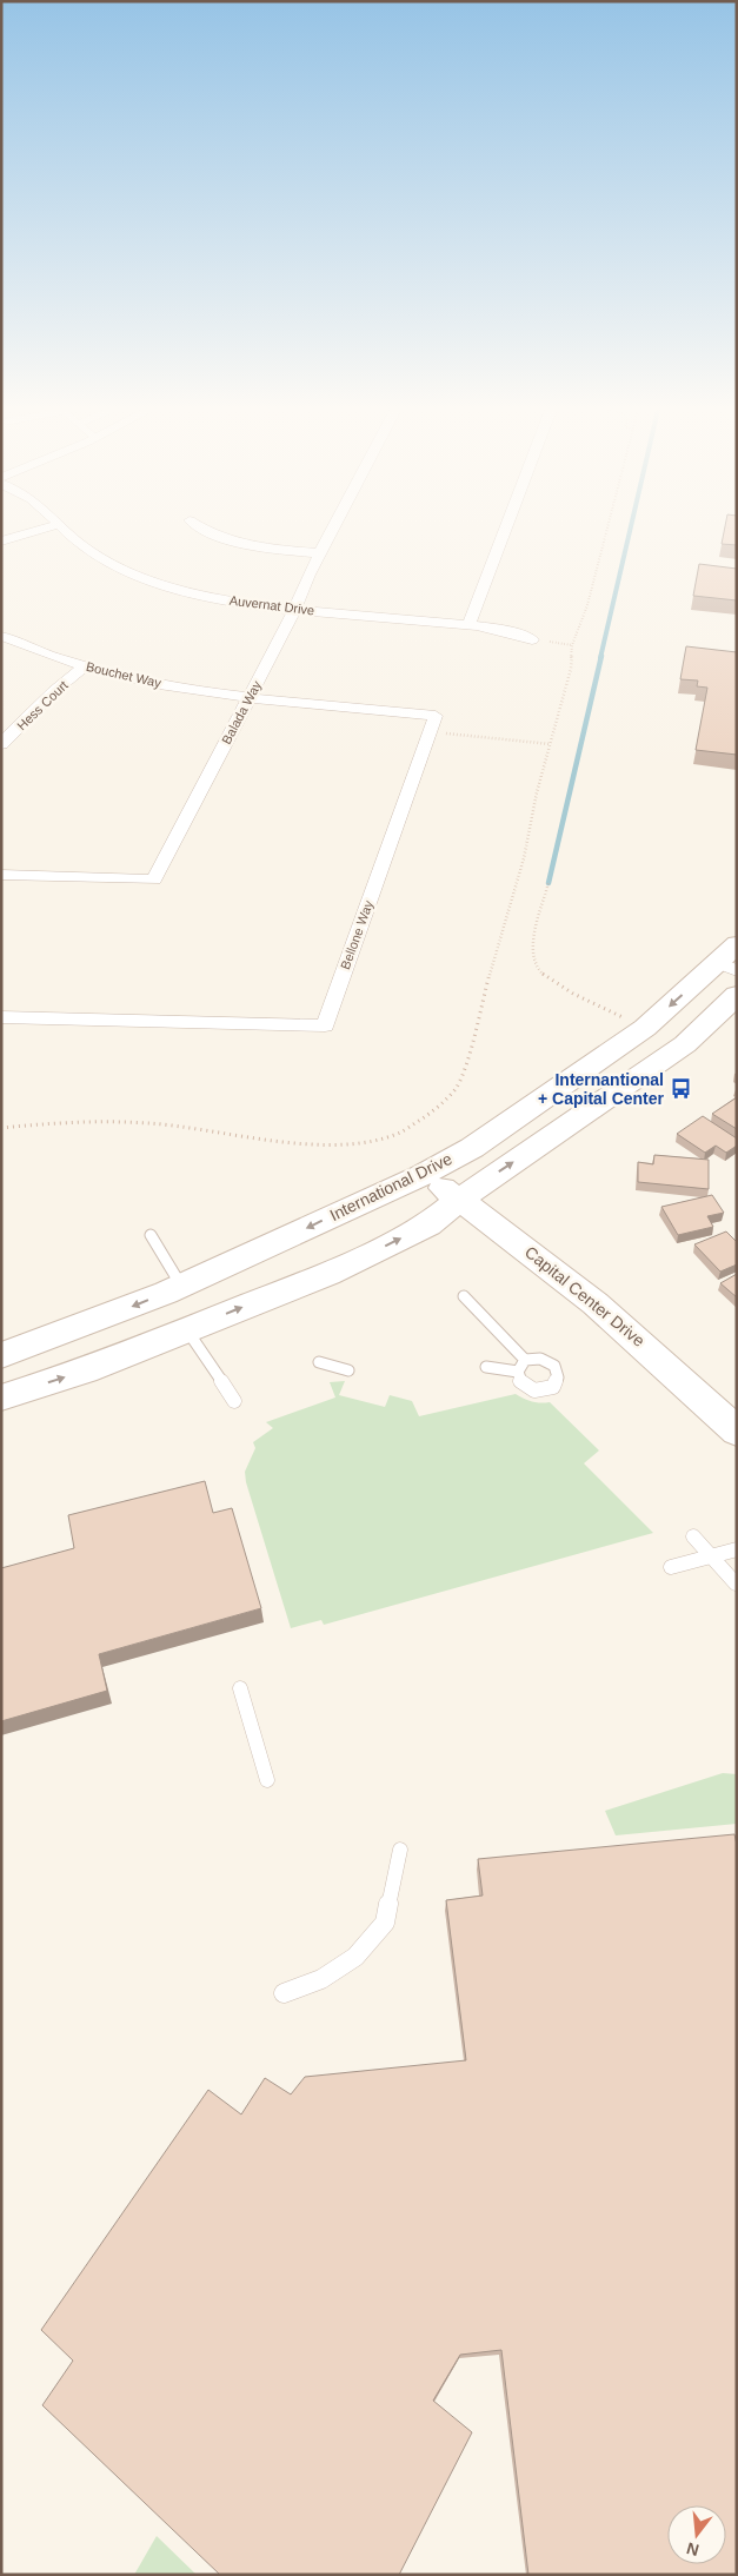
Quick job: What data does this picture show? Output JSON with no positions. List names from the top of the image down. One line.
{"streets":{"main road":["International Drive","Capital Center Drive"],"street":["Auvernat Drive","Bouchet Way","Hess Court","Balada Way","Bellone Way"]},"crossings":[["Auvernat Drive","Balada Way"],["Bouchet Way","Hess Court"],["Bouchet Way","Balada Way"],["International Drive","Capital Center Drive"]],"places":{"bus stop":["Internantional + Capital Center"]},"north":"bottom"}
